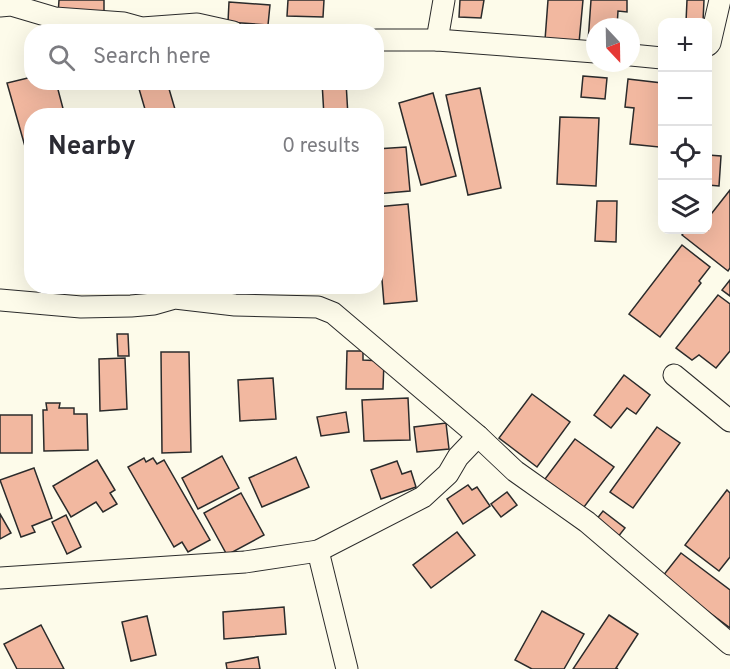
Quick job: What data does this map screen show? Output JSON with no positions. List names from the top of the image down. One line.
{"north":"bottom","page":{"map_buttons":["+","−"],"search":"Search here","heading":["Nearby","0 results"]}}
